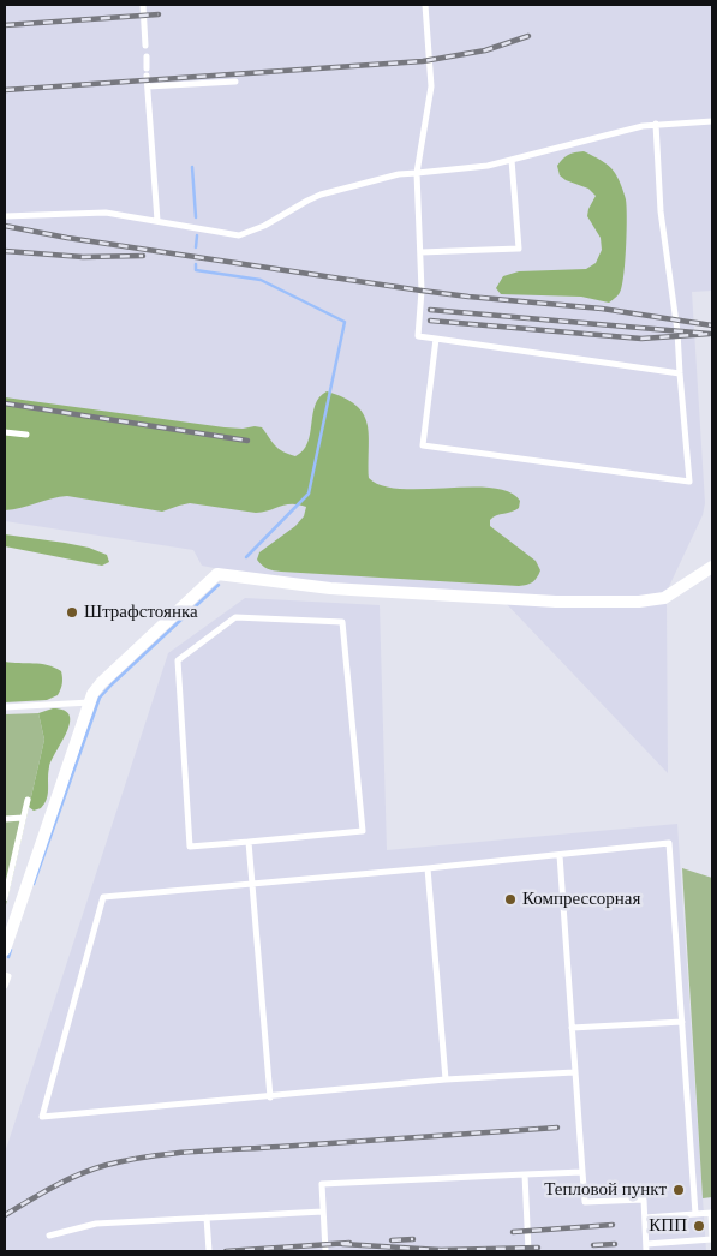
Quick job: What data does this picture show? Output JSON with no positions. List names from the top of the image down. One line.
{"places":["Штрафстоянка","Компрессорная","Тепловой пункт","КПП"]}
